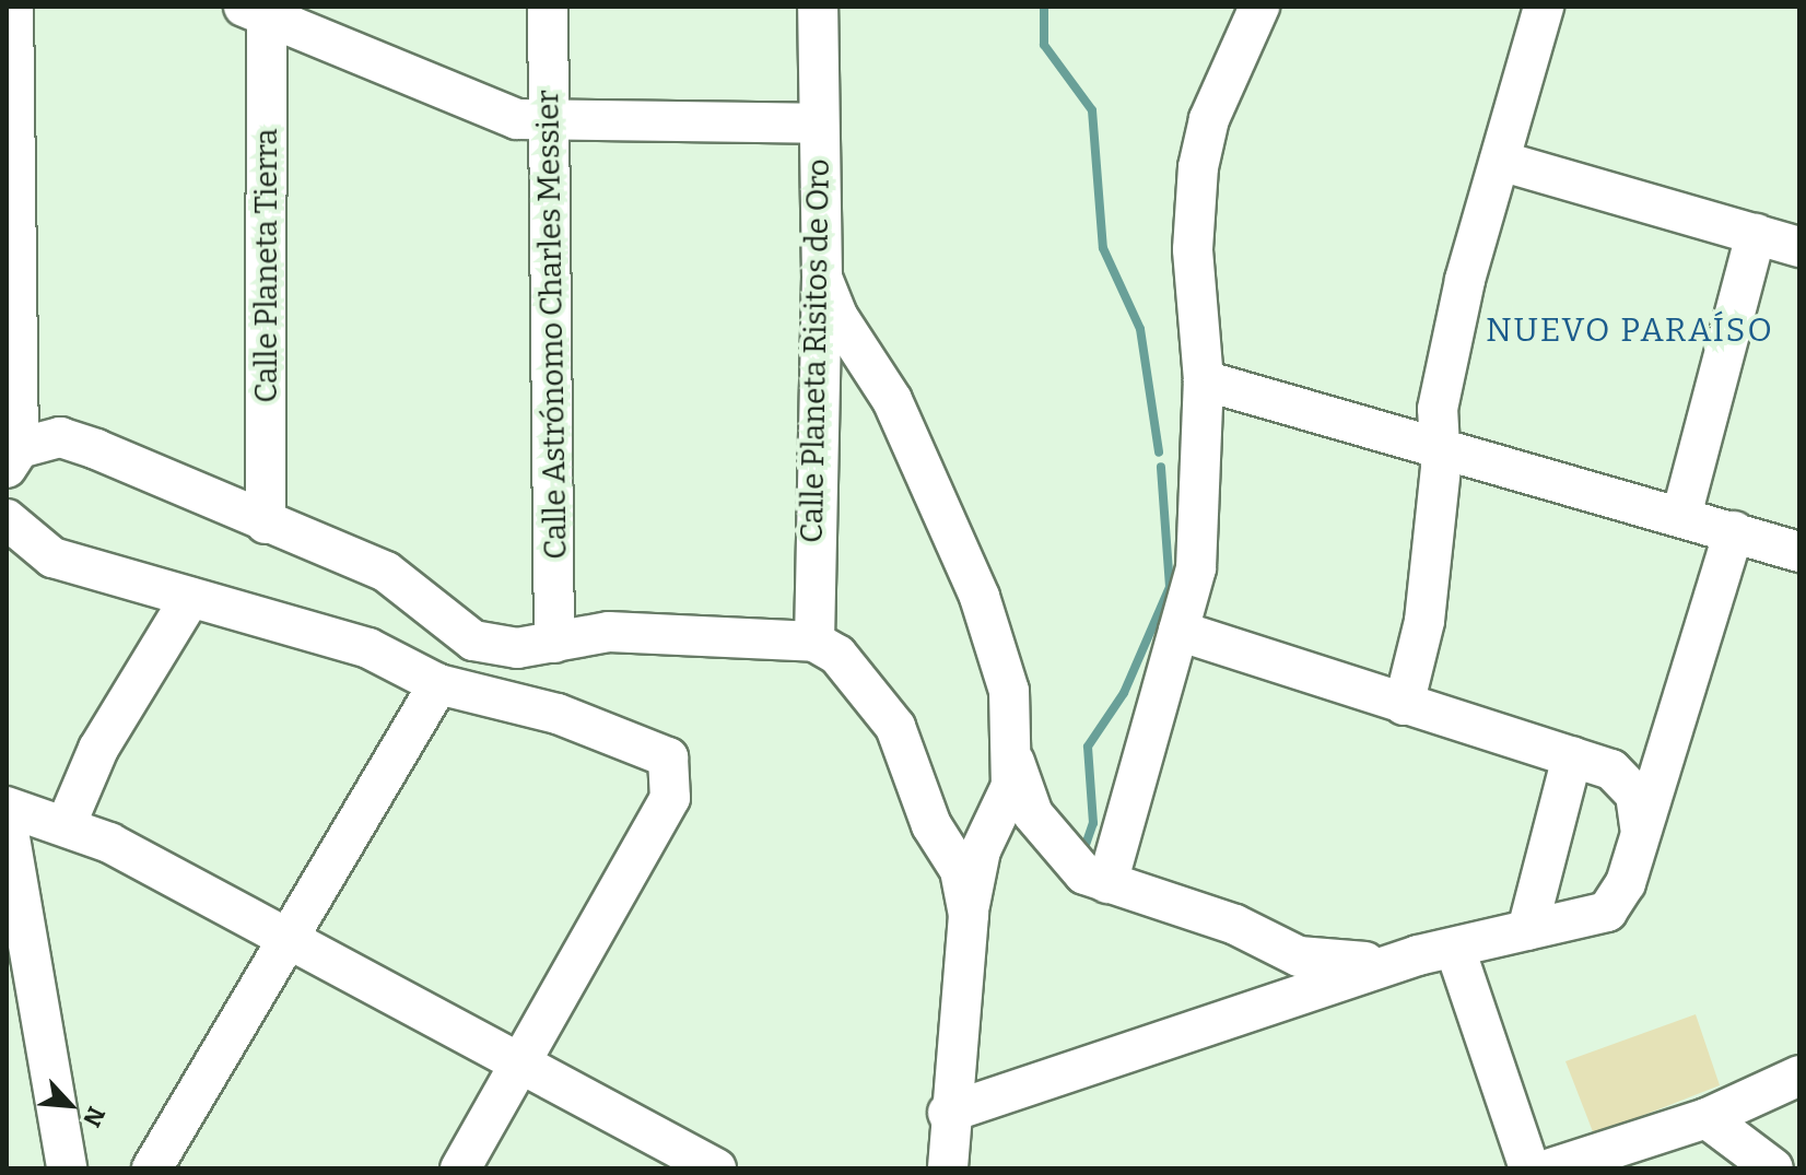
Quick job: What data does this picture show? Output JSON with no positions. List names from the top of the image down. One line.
{"streets":{"street":["Calle Planeta Tierra","Calle Astrónomo Charles Messier","Calle Planeta Risitos de Oro"]},"districts":["NUEVO PARAÍSO"],"north":"bottom right"}
